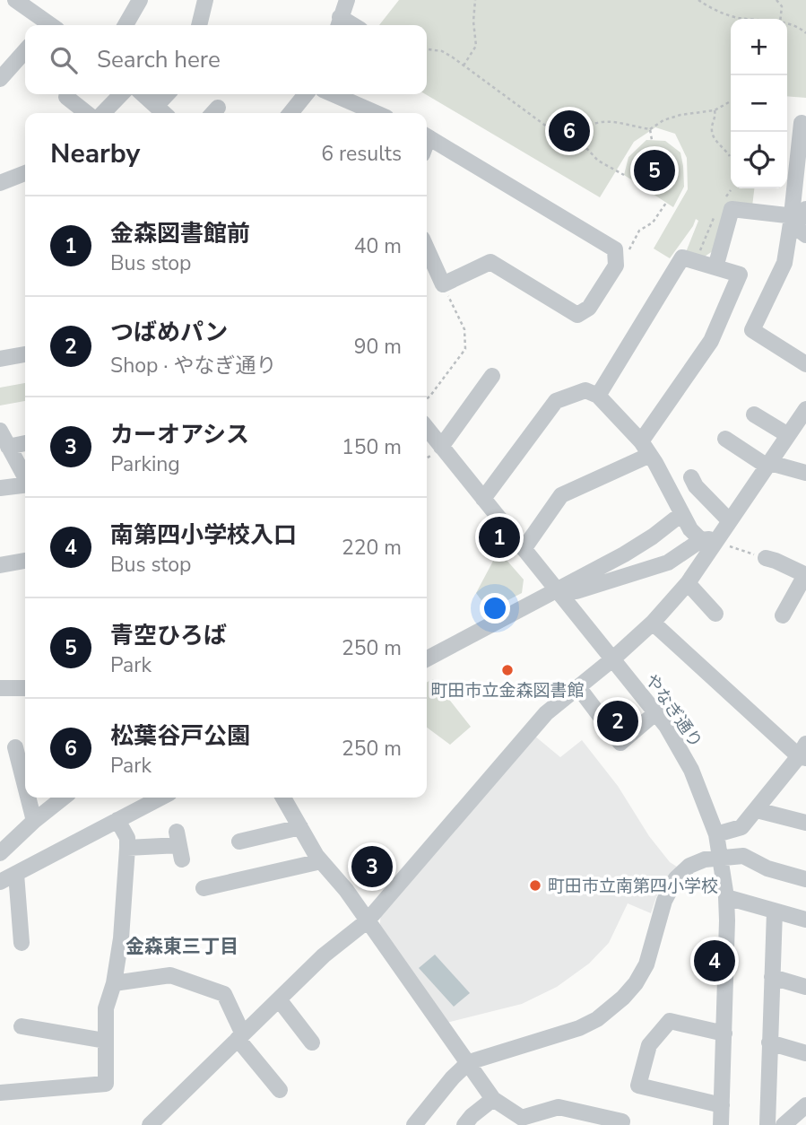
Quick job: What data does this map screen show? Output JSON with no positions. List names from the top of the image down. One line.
{"streets":{"street":["やなぎ通り"]},"districts":["金森東三丁目"],"places":["町田市立金森図書館","町田市立南第四小学校"],"page":{"map_buttons":["+","−"],"search":"Search here","pins":["6","5","1","2","3","4"],"heading":["Nearby","6 results"],"list":[{"mark":"1","name":"金森図書館前","note":"Bus stop","value":"40 m"},{"mark":"2","name":"つばめパン","note":"Shop · やなぎ通り","value":"90 m"},{"mark":"3","name":"カーオアシス","note":"Parking","value":"150 m"},{"mark":"4","name":"南第四小学校入口","note":"Bus stop","value":"220 m"},{"mark":"5","name":"青空ひろば","note":"Park","value":"250 m"},{"mark":"6","name":"松葉谷戸公園","note":"Park","value":"250 m"}]}}
